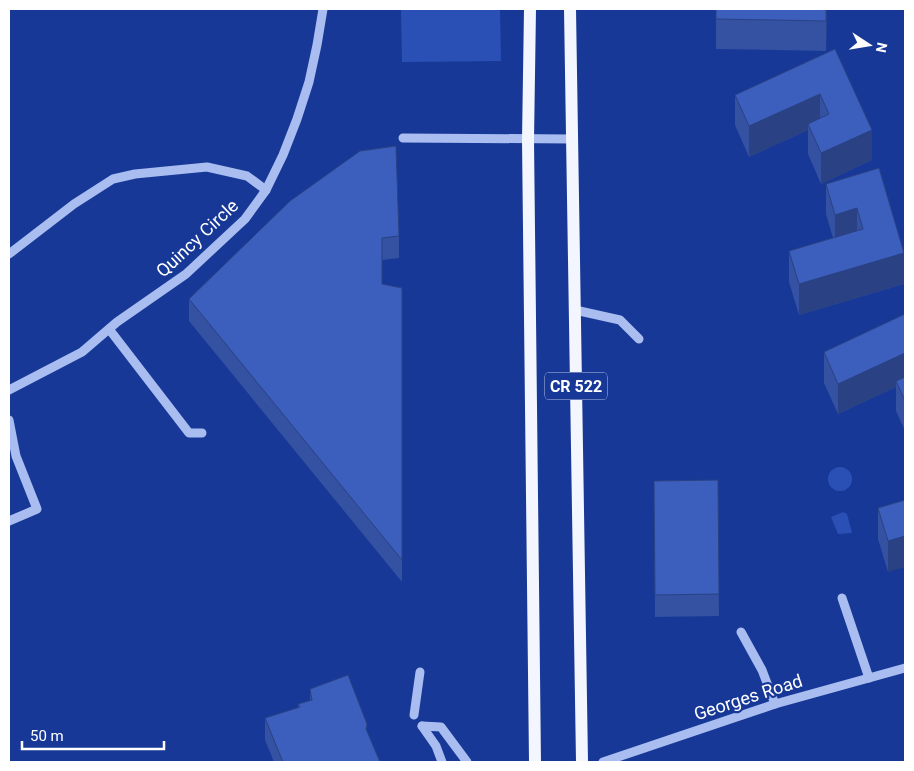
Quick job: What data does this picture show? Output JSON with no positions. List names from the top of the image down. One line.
{"streets":{"main road":["CR 522"],"street":["Quincy Circle","Georges Road"]},"scale_bar":"50 m","north":"right"}
